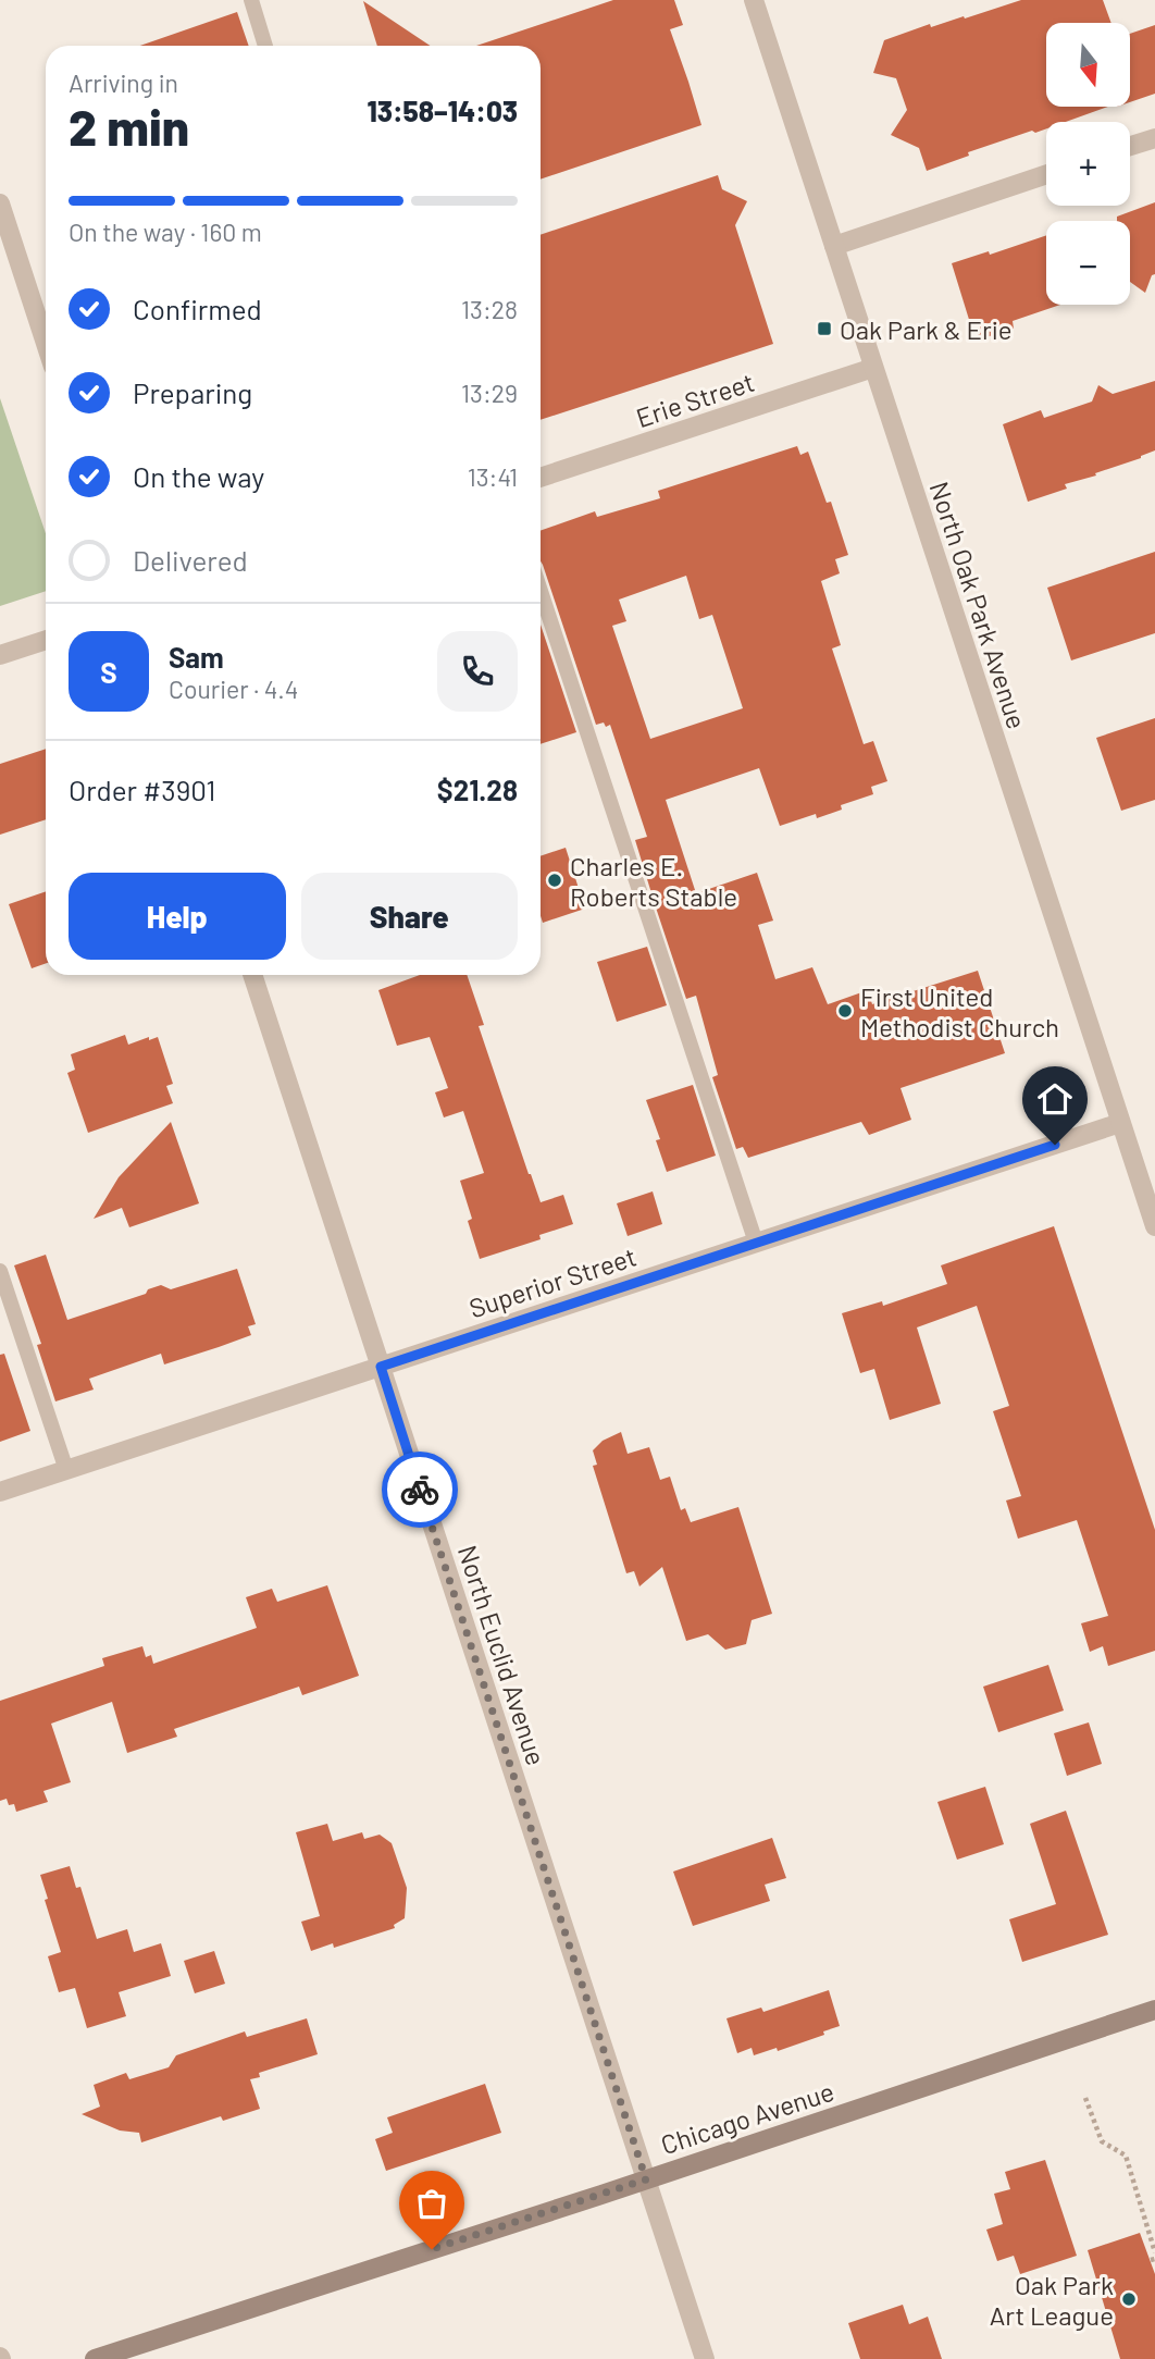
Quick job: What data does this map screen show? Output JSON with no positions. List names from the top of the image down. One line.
{"streets":{"main road":["Chicago Avenue"],"street":["Erie Street","North Oak Park Avenue","Superior Street","North Euclid Avenue"]},"crossings":[["Erie Street","North Oak Park Avenue"],["North Oak Park Avenue","Superior Street"],["Superior Street","North Euclid Avenue"],["North Euclid Avenue","Chicago Avenue"]],"places":{"transit":["Oak Park & Erie"],"other":["Charles E. Roberts Stable","First United Methodist Church","Oak Park Art League"]},"north":"bottom","page":{"map_buttons":["+","−"],"heading":["2 min","Arriving in","13:58–14:03"],"panel":["Sam","Courier · 4.4","Order #3901","$21.28"],"bar":"On the way · 160 m","list":[["Confirmed","13:28"],["Preparing","13:29"],["On the way","13:41"],"Delivered"],"round":"S","buttons":["Help","Share"]}}
